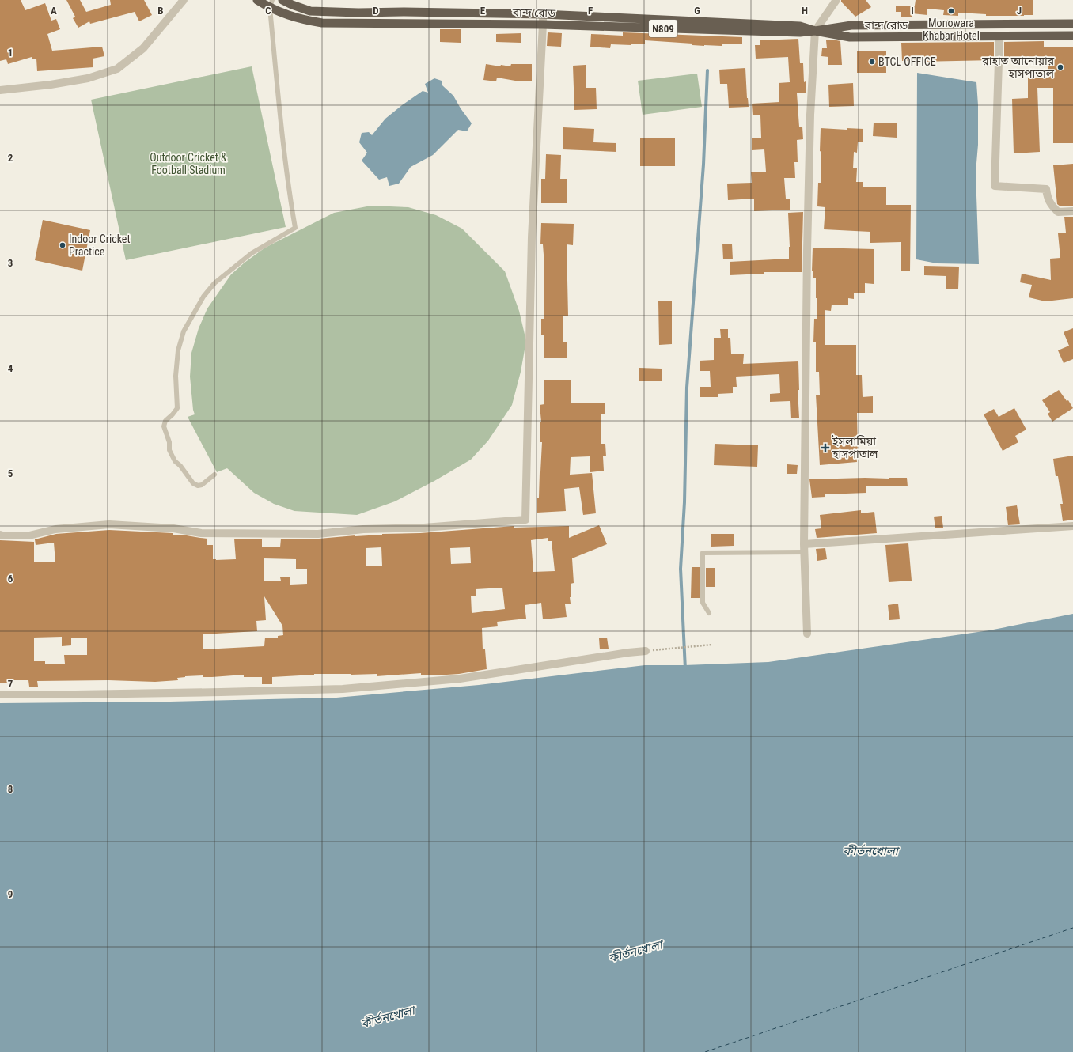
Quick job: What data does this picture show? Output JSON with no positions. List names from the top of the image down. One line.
{"streets":{"highway":["বান্দ রোড","N809"]},"water":["কীর্তনখোলা"],"parks":["Outdoor Cricket & Football Stadium"],"places":{"other":["Monowara Khabar Hotel","BTCL OFFICE","রাহাত আনোয়ার হাসপাতাল","Indoor Cricket Practice"],"health":["ইসলামিয়া হাসপাতাল"]},"grid":{"columns":["A","B","C","D","E","F","G","H","I","J"],"rows":["1","2","3","4","5","6","7","8","9"]}}
